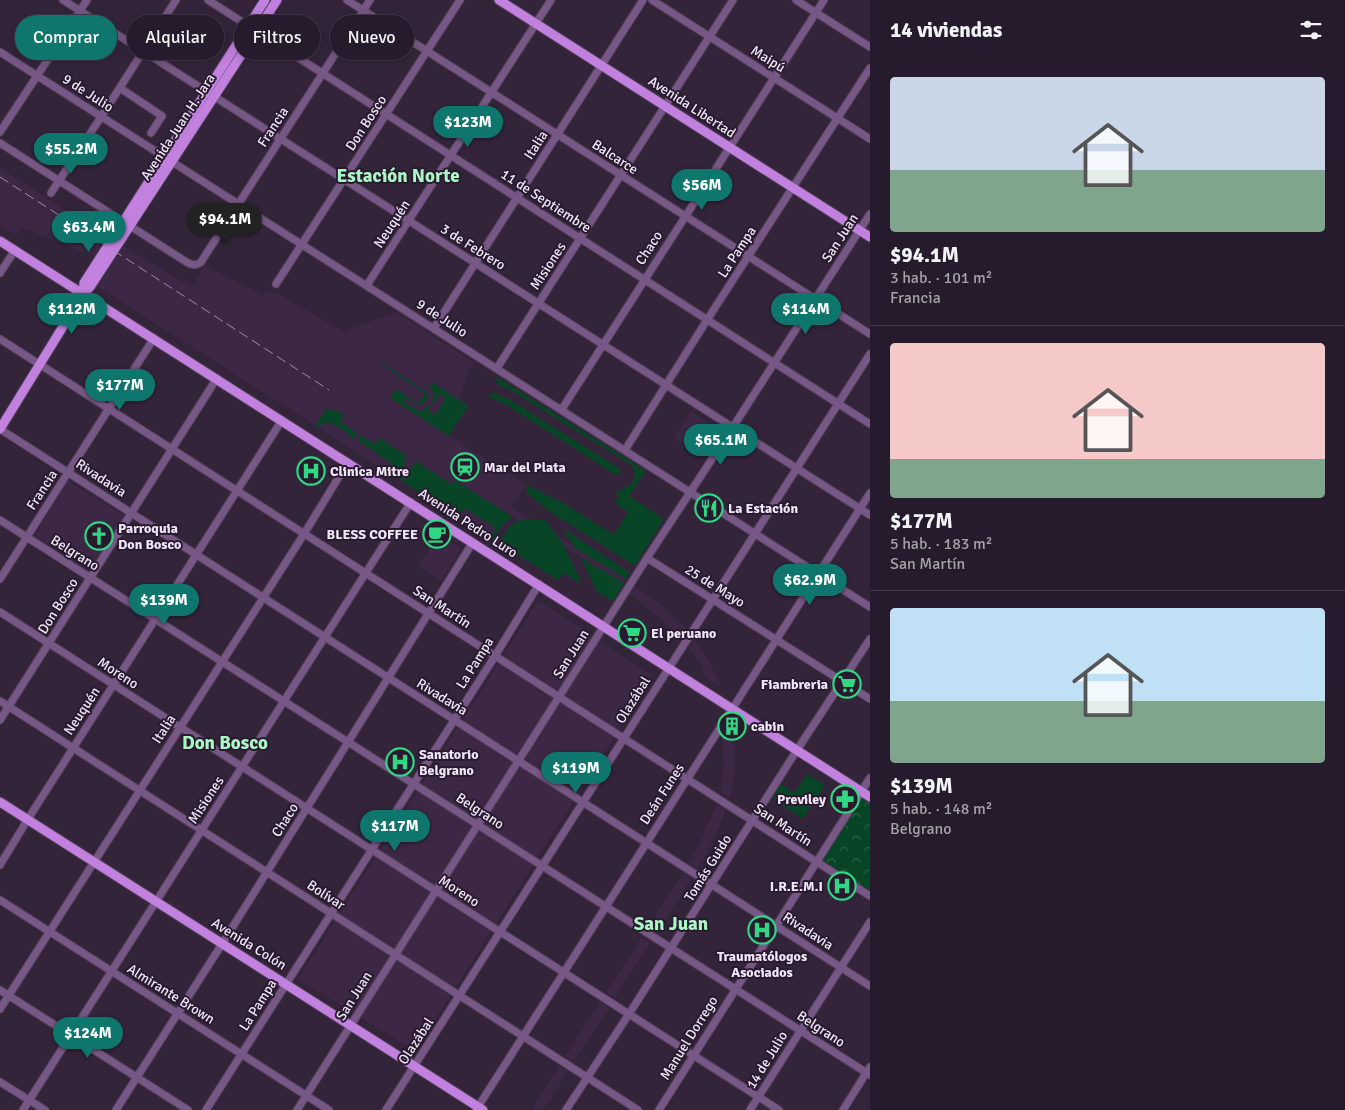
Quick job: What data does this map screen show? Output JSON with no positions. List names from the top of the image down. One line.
{"streets":{"main road":["Avenida Libertad","Avenida Juan H. Jara","Avenida Pedro Luro","Avenida Colón"],"street":["Maipú","9 de Julio","Don Bosco","Francia","Italia","Balcarce","11 de Septiembre","Neuquén","San Juan","3 de Febrero","Chaco","La Pampa","Misiones","Rivadavia","Belgrano","25 de Mayo","San Martín","Moreno","Olazábal","Deán Funes","Tomás Guido","Bolívar","Almirante Brown","Manuel Dorrego","14 de Julio"]},"crossings":[["Maipú","Chaco"],["Maipú","La Pampa"],["Maipú","Misiones"],["9 de Julio","Don Bosco"],["9 de Julio","Avenida Juan H. Jara"],["9 de Julio","Francia"],["9 de Julio","Italia"],["9 de Julio","Neuquén"],["9 de Julio","San Juan"],["9 de Julio","Chaco"],["9 de Julio","La Pampa"],["9 de Julio","Misiones"],["9 de Julio","Olazábal"],["9 de Julio","Deán Funes"],["Avenida Libertad","Italia"],["Avenida Libertad","Neuquén"],["Avenida Libertad","San Juan"],["Avenida Libertad","Chaco"],["Avenida Libertad","La Pampa"],["Avenida Libertad","Misiones"],["Don Bosco","Balcarce"],["Don Bosco","11 de Septiembre"],["Don Bosco","3 de Febrero"],["Don Bosco","Rivadavia"],["Don Bosco","Avenida Pedro Luro"],["Don Bosco","Belgrano"],["Don Bosco","San Martín"],["Don Bosco","Moreno"],["Don Bosco","Bolívar"],["Avenida Juan H. Jara","Francia"],["Avenida Juan H. Jara","3 de Febrero"],["Avenida Juan H. Jara","Rivadavia"],["Avenida Juan H. Jara","Avenida Pedro Luro"],["Avenida Juan H. Jara","San Martín"],["Francia","Balcarce"],["Francia","11 de Septiembre"],["Francia","3 de Febrero"],["Francia","Rivadavia"],["Francia","Avenida Pedro Luro"],["Francia","Belgrano"],["Francia","San Martín"],["Italia","Balcarce"],["Italia","11 de Septiembre"],["Italia","3 de Febrero"],["Italia","Rivadavia"],["Italia","Avenida Pedro Luro"],["Italia","Belgrano"],["Italia","San Martín"],["Italia","Moreno"],["Italia","Bolívar"],["Italia","Avenida Colón"],["Italia","Almirante Brown"],["Balcarce","Neuquén"],["Balcarce","San Juan"],["Balcarce","Chaco"],["Balcarce","La Pampa"],["Balcarce","Misiones"],["11 de Septiembre","Neuquén"],["11 de Septiembre","San Juan"],["11 de Septiembre","Chaco"],["11 de Septiembre","La Pampa"],["11 de Septiembre","Misiones"],["11 de Septiembre","Olazábal"],["Neuquén","3 de Febrero"],["Neuquén","Rivadavia"],["Neuquén","Avenida Pedro Luro"],["Neuquén","Belgrano"],["Neuquén","San Martín"],["Neuquén","Moreno"],["Neuquén","Bolívar"],["Neuquén","Avenida Colón"],["San Juan","3 de Febrero"],["San Juan","Rivadavia"],["San Juan","Avenida Pedro Luro"],["San Juan","Belgrano"],["San Juan","25 de Mayo"],["San Juan","San Martín"],["San Juan","Moreno"],["San Juan","Bolívar"],["San Juan","Avenida Colón"],["San Juan","Almirante Brown"],["3 de Febrero","Chaco"],["3 de Febrero","La Pampa"],["3 de Febrero","Misiones"],["3 de Febrero","Olazábal"],["3 de Febrero","Deán Funes"],["Chaco","Rivadavia"],["Chaco","Avenida Pedro Luro"],["Chaco","Belgrano"],["Chaco","San Martín"],["Chaco","Moreno"],["Chaco","Bolívar"],["Chaco","Avenida Colón"],["Chaco","Almirante Brown"],["La Pampa","Rivadavia"],["La Pampa","Avenida Pedro Luro"],["La Pampa","Belgrano"],["La Pampa","San Martín"],["La Pampa","Moreno"],["La Pampa","Bolívar"],["La Pampa","Avenida Colón"],["La Pampa","Almirante Brown"],["Misiones","Rivadavia"],["Misiones","Avenida Pedro Luro"],["Misiones","Belgrano"],["Misiones","San Martín"],["Misiones","Moreno"],["Misiones","Bolívar"],["Misiones","Avenida Colón"],["Misiones","Almirante Brown"],["Rivadavia","Olazábal"],["Rivadavia","Deán Funes"],["Rivadavia","Tomás Guido"],["Rivadavia","Manuel Dorrego"],["Rivadavia","14 de Julio"],["Avenida Pedro Luro","Olazábal"],["Avenida Pedro Luro","Deán Funes"],["Avenida Pedro Luro","Tomás Guido"],["Avenida Pedro Luro","Manuel Dorrego"],["Belgrano","Olazábal"],["Belgrano","Deán Funes"],["Belgrano","Tomás Guido"],["Belgrano","Manuel Dorrego"],["Belgrano","14 de Julio"],["25 de Mayo","Olazábal"],["25 de Mayo","Deán Funes"],["25 de Mayo","Tomás Guido"],["San Martín","Olazábal"],["San Martín","Deán Funes"],["San Martín","Tomás Guido"],["San Martín","Manuel Dorrego"],["Moreno","Olazábal"],["Moreno","Deán Funes"],["Moreno","Tomás Guido"],["Moreno","Manuel Dorrego"],["Moreno","14 de Julio"],["Olazábal","Bolívar"],["Olazábal","Avenida Colón"],["Deán Funes","Bolívar"],["Deán Funes","Avenida Colón"],["Tomás Guido","Bolívar"]],"districts":["Estación Norte","Don Bosco","San Juan"],"places":{"station":["Mar del Plata"],"hospital":["Clinica Mitre","Sanatorio Belgrano","I.R.E.M.I","Traumatólogos Asociados"],"restaurant":["La Estación"],"cafe":["BLESS COFFEE"],"church":["Parroquia Don Bosco"],"supermarket":["El peruano","Fiambreria"],"building":["cabin"],"pharmacy":["Previley"]},"page":{"heading":"14 viviendas","chip":["Comprar","Alquilar","Filtros","Nuevo"],"list":[{"name":"$94.1M","note":"3 hab. · 101 m² · Francia"},{"name":"$177M","note":"5 hab. · 183 m² · San Martín"},{"name":"$139M","note":"5 hab. · 148 m² · Belgrano"}],"price":["$123M","$55.2M","$56M","$94.1M","$63.4M","$112M","$114M","$177M","$65.1M","$62.9M","$139M","$119M","$117M","$124M"]}}
